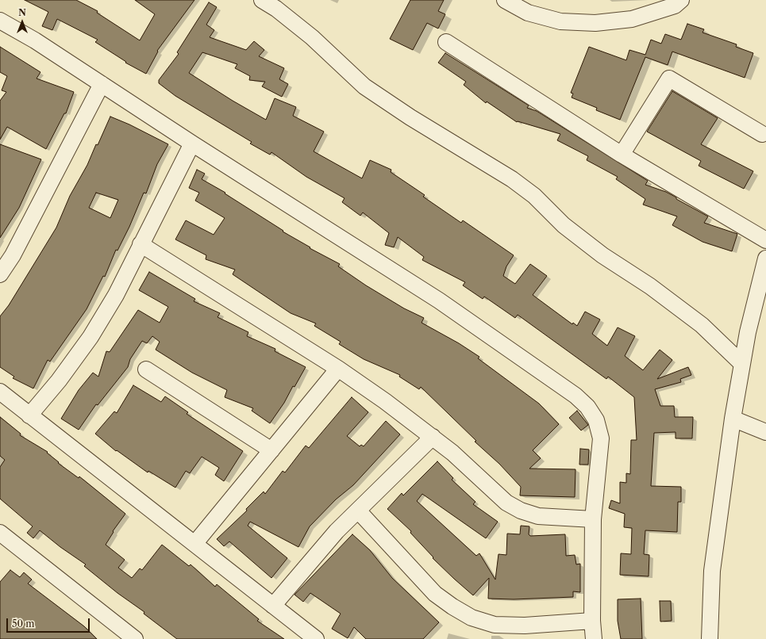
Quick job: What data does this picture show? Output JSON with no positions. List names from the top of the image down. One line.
{"scale_bar":"50 m","north":"top"}
